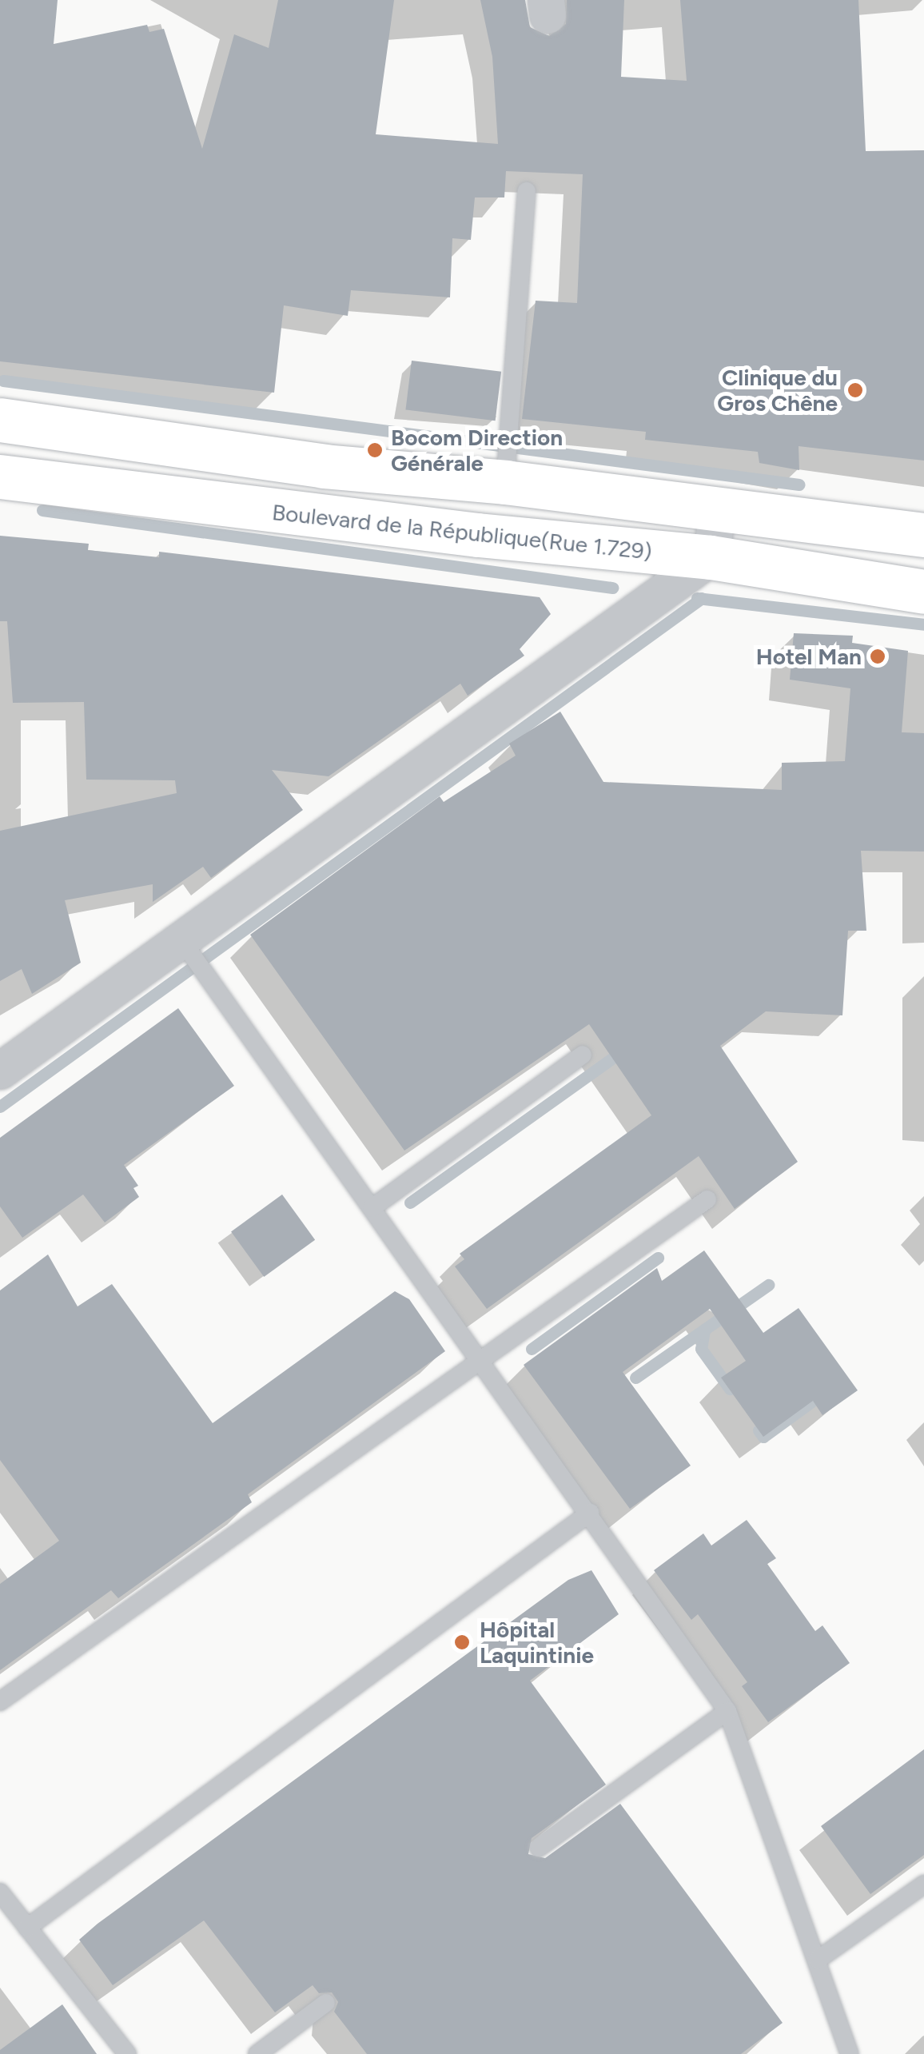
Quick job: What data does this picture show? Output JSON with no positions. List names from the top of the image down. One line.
{"streets":{"main road":["Boulevard de la République(Rue 1.729)"]},"places":["Clinique du Gros Chêne","Bocom Direction Générale","Hotel Man","Hôpital Laquintinie"]}
